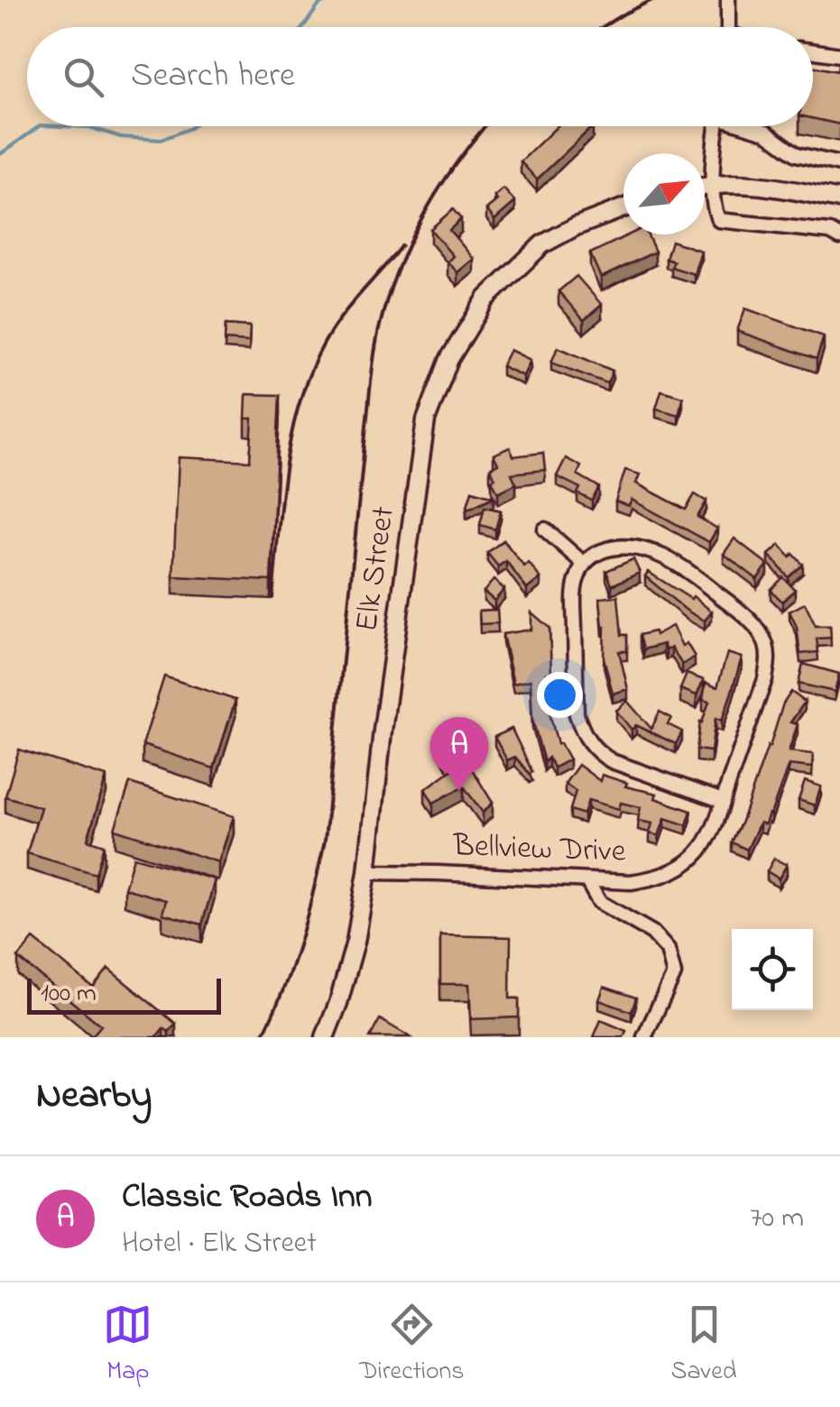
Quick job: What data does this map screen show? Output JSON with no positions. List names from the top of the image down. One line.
{"streets":{"main road":["Elk Street"],"street":["Bellview Drive"]},"crossings":[["Elk Street","Bellview Drive"]],"scale_bar":"100 m","north":"top right","page":{"search":"Search here","pins":"A","scale":"100 m","heading":"Nearby","list":[{"mark":"A","name":"Classic Roads Inn","note":"Hotel · Elk Street","value":"70 m"}],"nav":["Map","Directions","Saved"]}}
